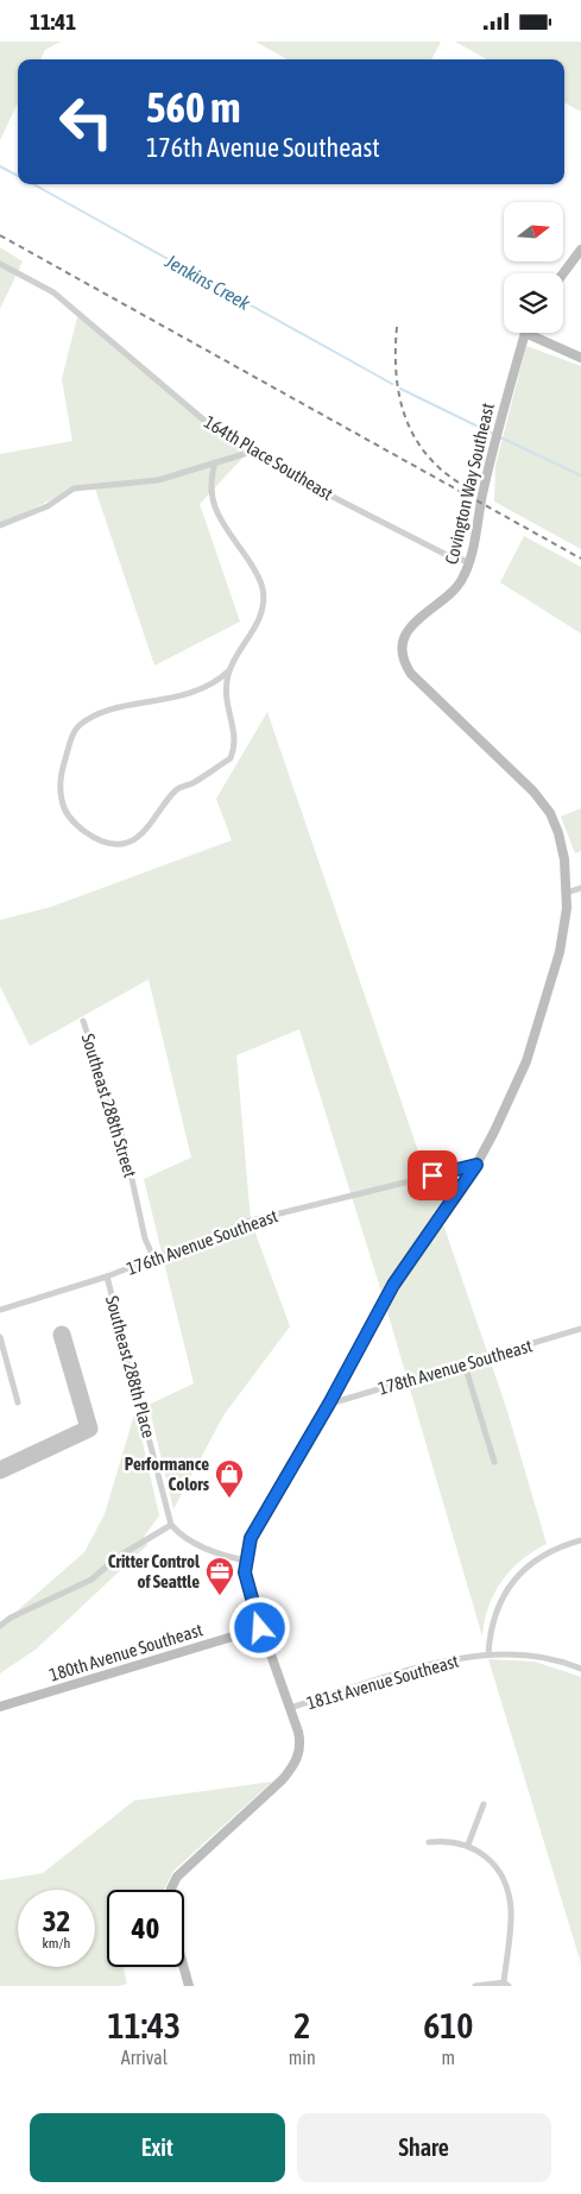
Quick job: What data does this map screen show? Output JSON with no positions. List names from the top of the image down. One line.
{"streets":{"street":["164th Place Southeast","Covington Way Southeast","Southeast 288th Street","176th Avenue Southeast","Southeast 288th Place","178th Avenue Southeast","180th Avenue Southeast","181st Avenue Southeast"]},"crossings":[["164th Place Southeast","Covington Way Southeast"],["Southeast 288th Street","176th Avenue Southeast"],["176th Avenue Southeast","Southeast 288th Place"]],"water":["Jenkins Creek"],"places":{"shop":["Performance Colors"],"office":["Critter Control of Seattle"]},"north":"right","page":{"status":"11:41","turn":["560 m","176th Avenue Southeast"],"speed":"32 km/h","limit":"40","eta":["11:43","Arrival","2","min","610","m"],"buttons":["Exit","Share"]}}
